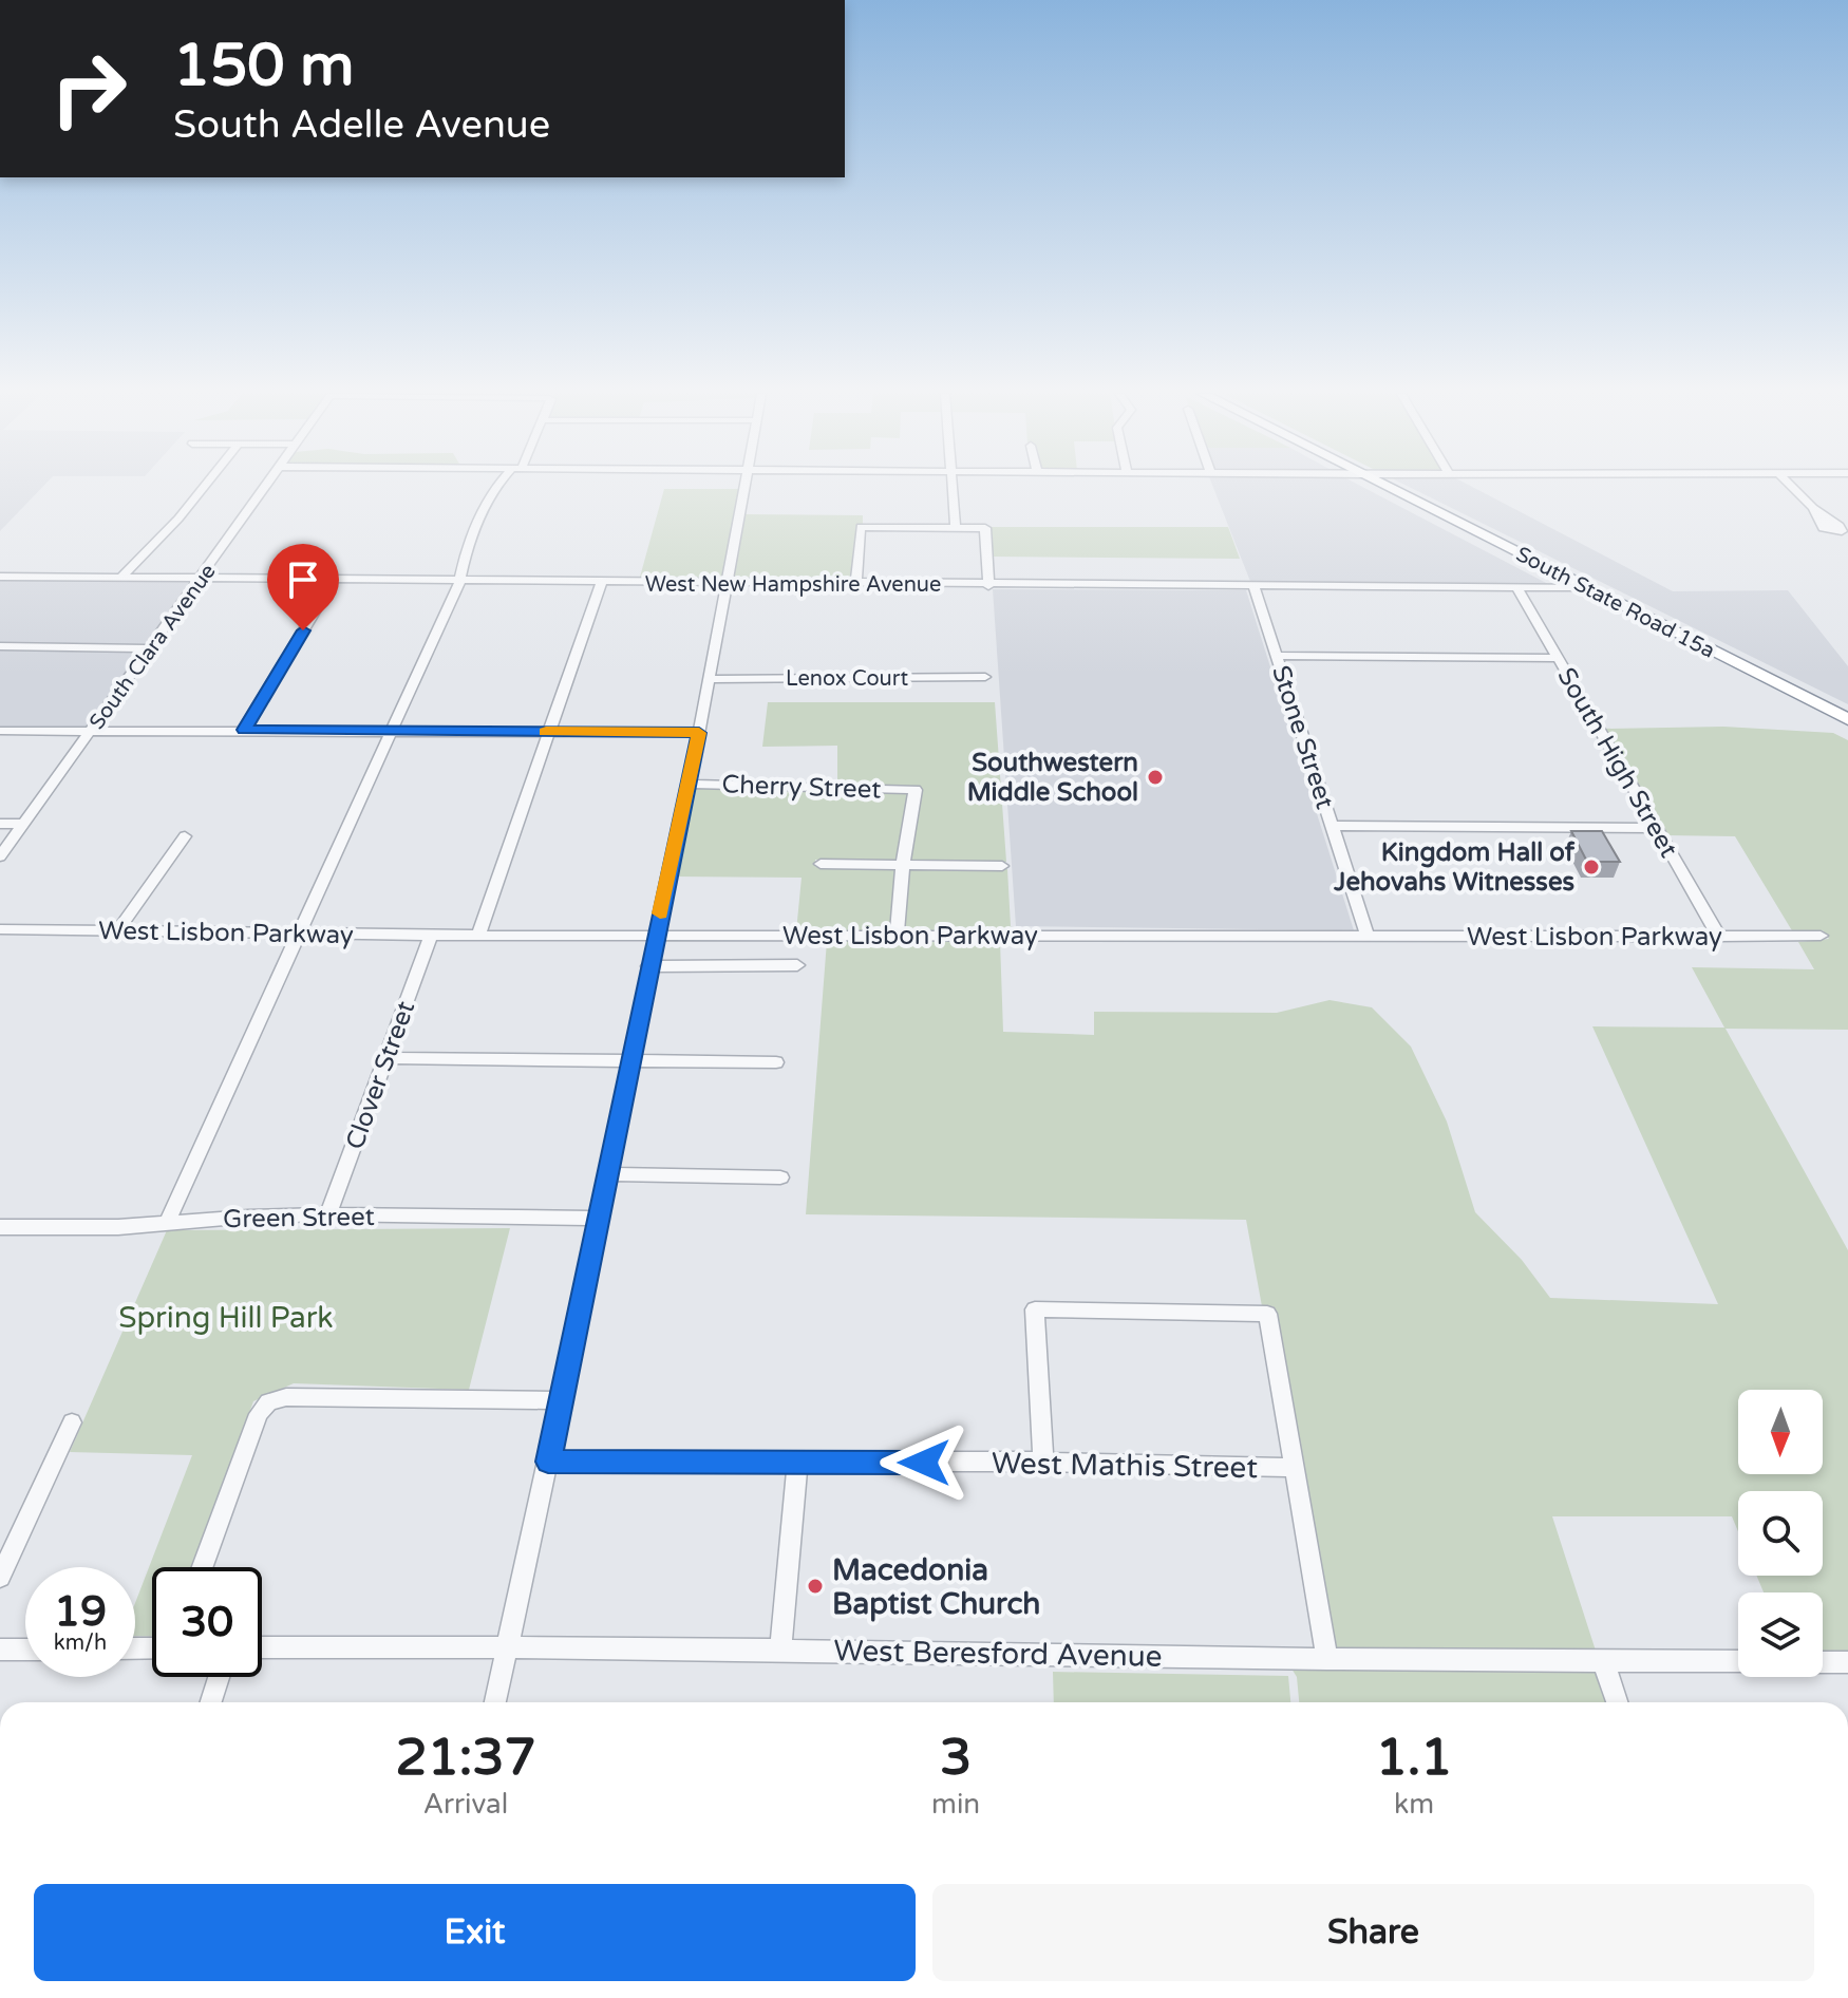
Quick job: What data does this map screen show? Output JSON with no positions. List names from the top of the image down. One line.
{"streets":{"highway":["South State Road 15a"],"street":["West New Hampshire Avenue","South Clara Avenue","Lenox Court","Stone Street","South High Street","Cherry Street","West Lisbon Parkway","Clover Street","Green Street","West Mathis Street","West Beresford Avenue"]},"crossings":[["West New Hampshire Avenue","South State Road 15a"],["West New Hampshire Avenue","South Clara Avenue"],["West New Hampshire Avenue","Stone Street"],["West New Hampshire Avenue","South High Street"],["Stone Street","West Lisbon Parkway"],["South High Street","West Lisbon Parkway"],["West Lisbon Parkway","Clover Street"],["Clover Street","Green Street"]],"parks":["Spring Hill Park"],"places":["Southwestern Middle School","Kingdom Hall of Jehovahs Witnesses","Macedonia Baptist Church"],"north":"bottom","page":{"turn":["150 m","South Adelle Avenue"],"speed":"19 km/h","limit":"30","eta":["21:37","Arrival","3","min","1.1","km"],"buttons":["Exit","Share"]}}
